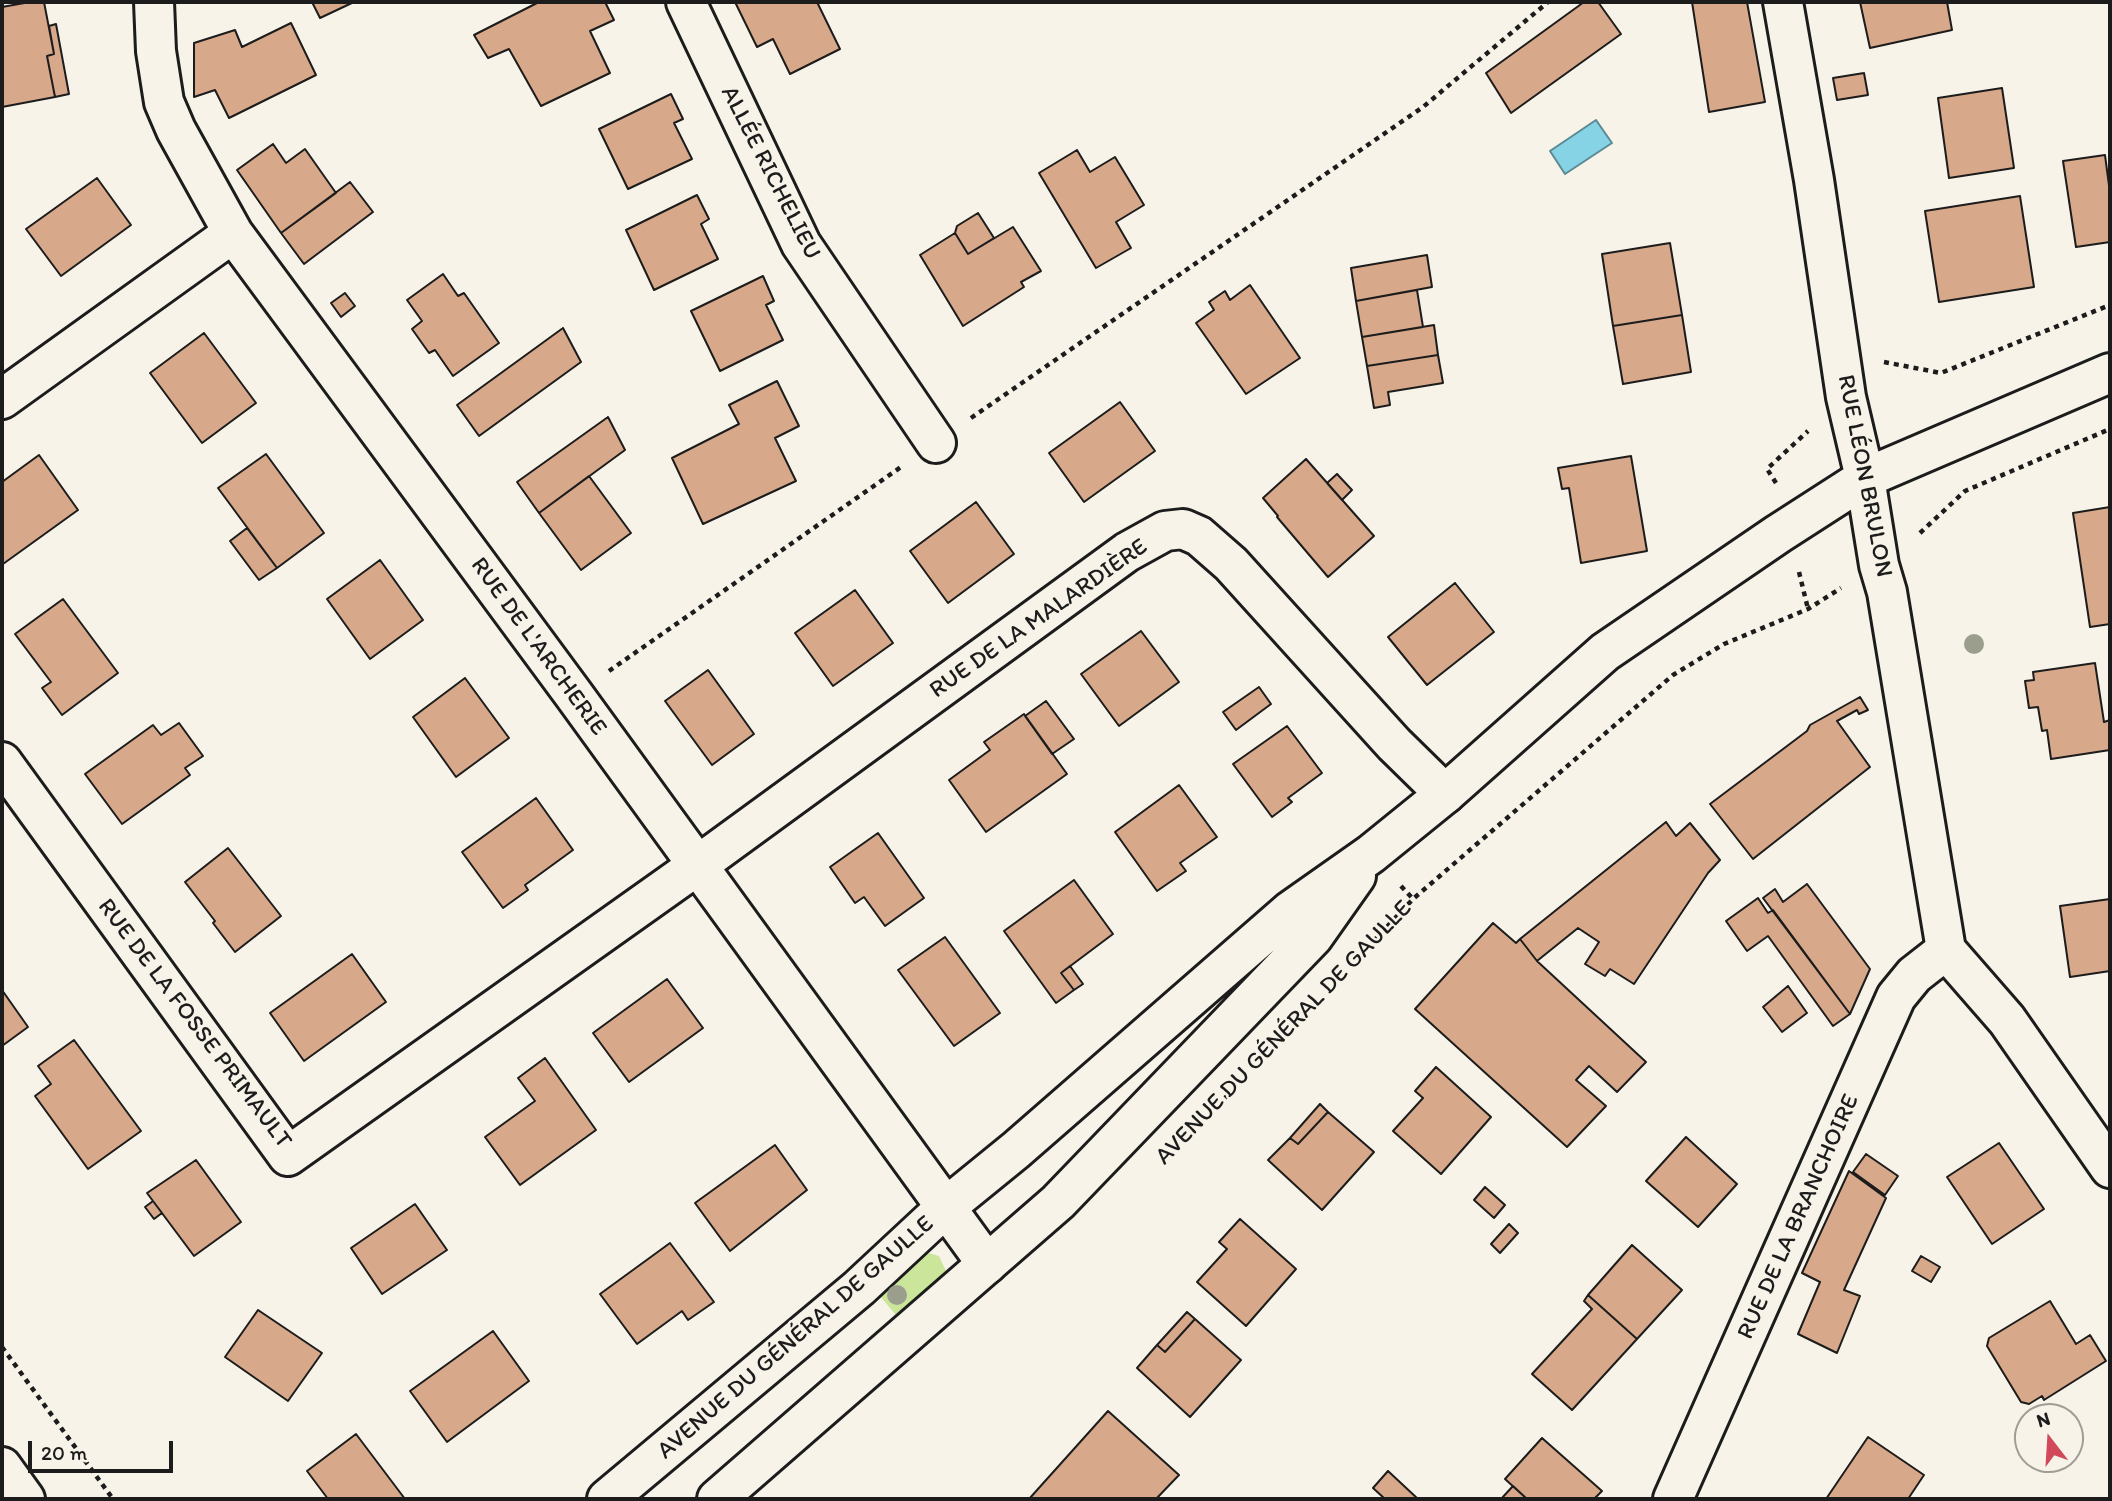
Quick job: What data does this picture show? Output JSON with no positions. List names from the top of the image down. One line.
{"streets":{"street":["ALLÉE RICHELIEU","RUE LÉON BRULON","RUE DE LA MALARDIÈRE","RUE DE L'ARCHERIE","RUE DE LA FOSSE PRIMAULT","AVENUE DU GÉNÉRAL DE GAULLE","RUE DE LA BRANCHOIRE"]},"crossings":[["RUE LÉON BRULON","AVENUE DU GÉNÉRAL DE GAULLE"],["RUE LÉON BRULON","RUE DE LA BRANCHOIRE"],["RUE DE LA MALARDIÈRE","RUE DE L'ARCHERIE"],["RUE DE LA MALARDIÈRE","RUE DE LA FOSSE PRIMAULT"],["RUE DE LA MALARDIÈRE","AVENUE DU GÉNÉRAL DE GAULLE"],["RUE DE L'ARCHERIE","RUE DE LA FOSSE PRIMAULT"],["RUE DE L'ARCHERIE","AVENUE DU GÉNÉRAL DE GAULLE"]],"scale_bar":"20 m","north":"top"}
